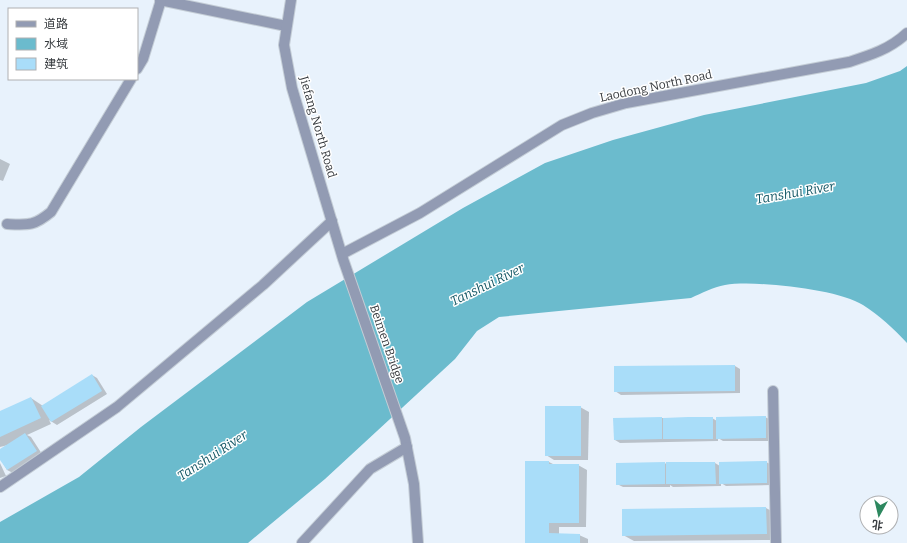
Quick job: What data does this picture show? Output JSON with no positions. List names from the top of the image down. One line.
{"streets":{"street":["Laodong North Road","Jiefang North Road","Beimen Bridge"]},"crossings":[["Laodong North Road","Jiefang North Road"],["Laodong North Road","Beimen Bridge"],["Jiefang North Road","Beimen Bridge"]],"water":["Tanshui River"],"legend":["道路","水域","建筑"],"north":"bottom"}
